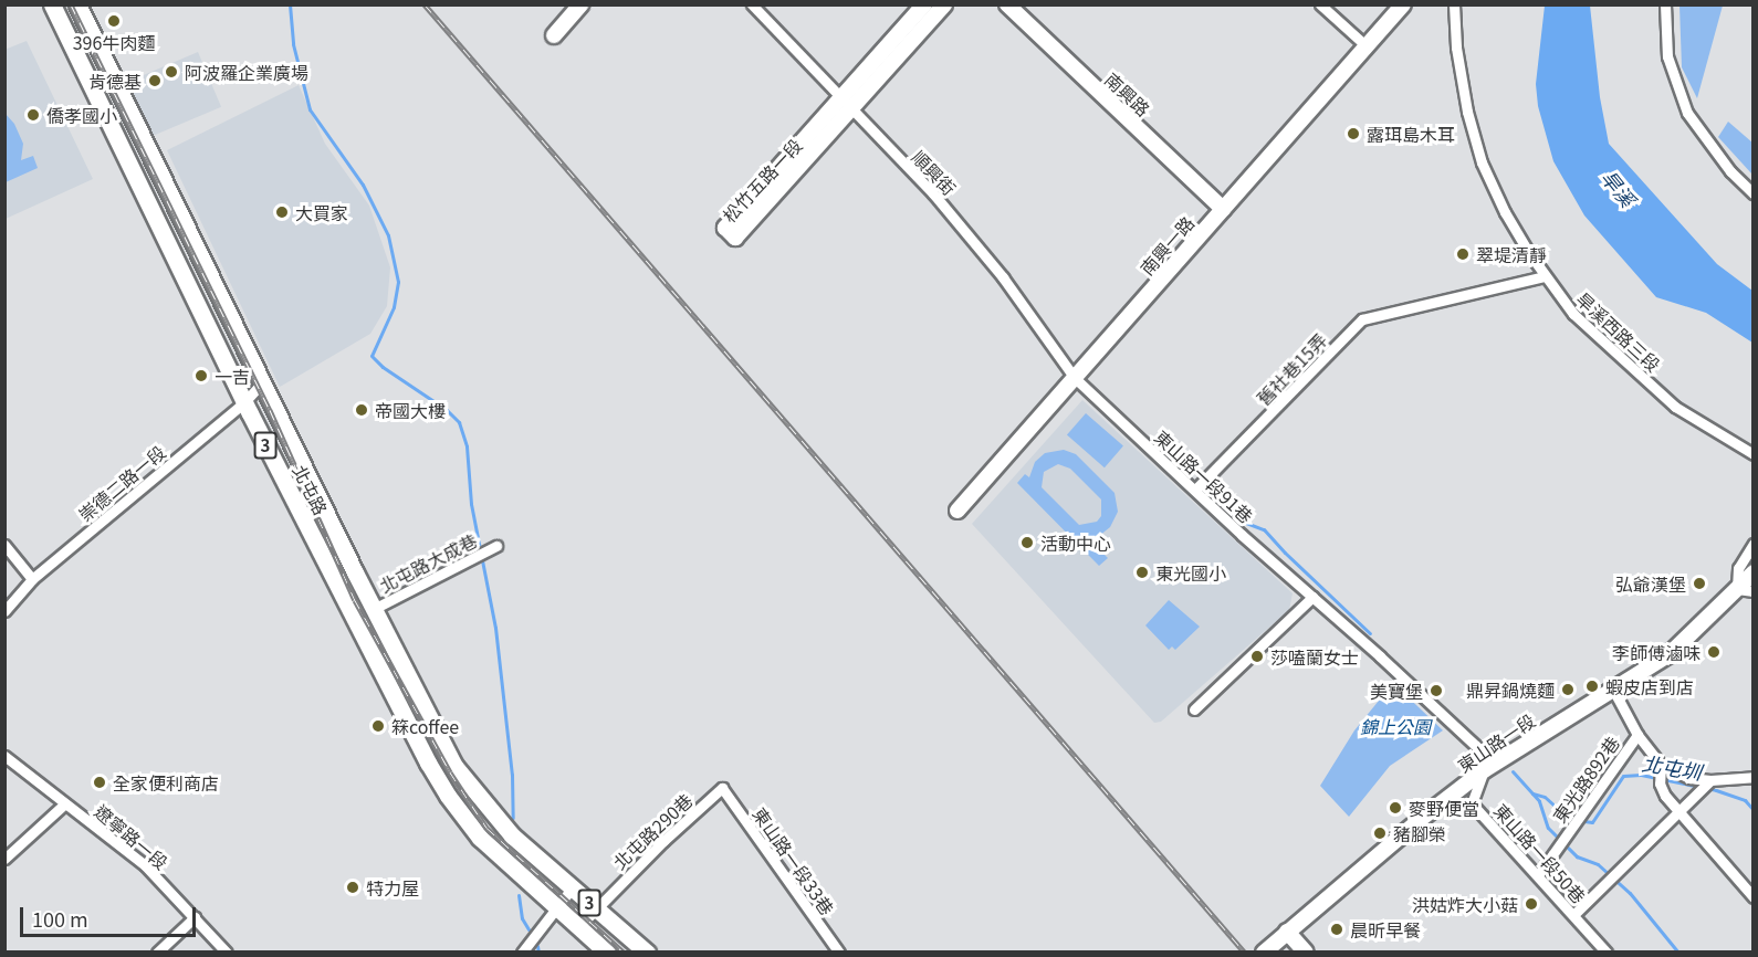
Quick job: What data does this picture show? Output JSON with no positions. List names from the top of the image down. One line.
{"streets":{"main road":["3","北屯路"],"street":["南興路","順興街","松竹五路一段","南興一路","旱溪西路三段","舊社巷15弄","東山路一段91巷","崇德二路一段","北屯路大成巷","東山路一段","東光路892巷","北屯路290巷","遼寧路一段","東山路一段50巷","東山路一段33巷"]},"crossings":[["南興路","南興一路"],["順興街","松竹五路一段"],["順興街","南興一路"],["順興街","東山路一段91巷"],["南興一路","東山路一段91巷"],["旱溪西路三段","舊社巷15弄"],["舊社巷15弄","東山路一段91巷"],["3","北屯路"],["3","北屯路290巷"],["東山路一段91巷","東山路一段"],["東山路一段91巷","東山路一段50巷"],["崇德二路一段","北屯路"],["北屯路","北屯路大成巷"],["東山路一段","東山路一段50巷"],["東光路892巷","東山路一段50巷"],["北屯路290巷","東山路一段33巷"]],"water":["旱溪","北屯圳"],"parks":["錦上公園"],"places":["396牛肉麵","阿波羅企業廣場","肯德基","僑孝國小","露珥島木耳","大買家","翠堤清靜","一吉","帝國大樓","活動中心","東光國小","弘爺漢堡","李師傅滷味","莎嗑蘭女士","蝦皮店到店","鼎昇鍋燒麵","美寶堡","箖coffee","全家便利商店","麥野便當","豬腳榮","特力屋","洪姑炸大小菇","晨昕早餐"],"scale_bar":"100 m"}
